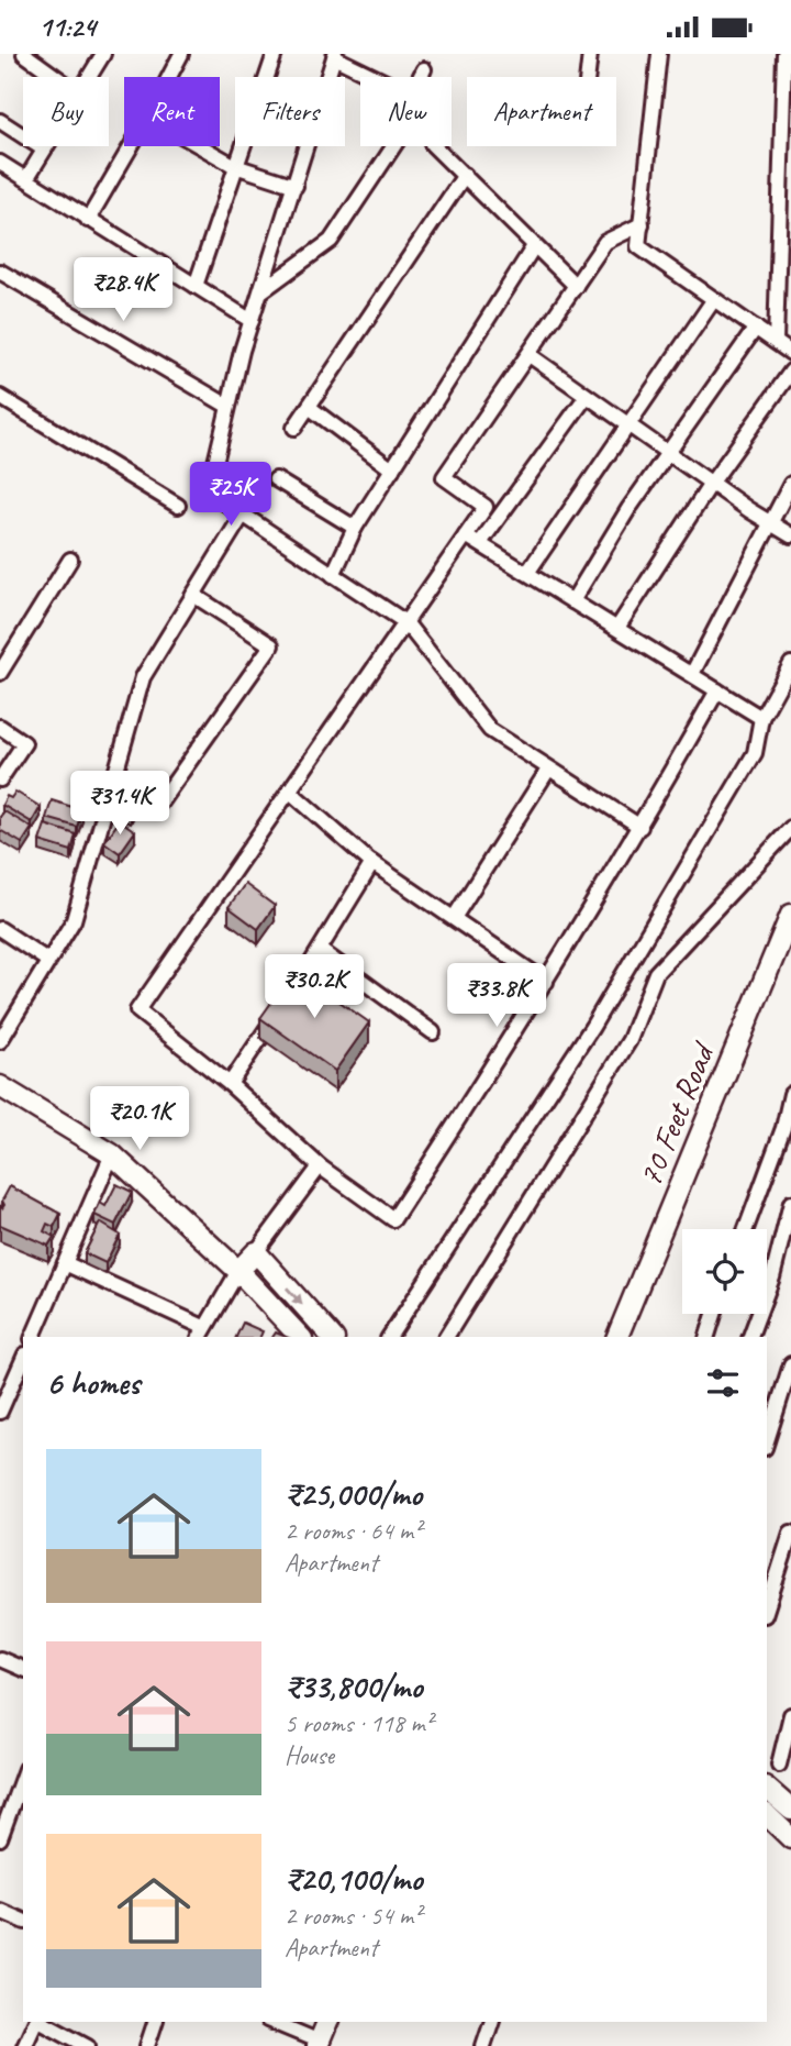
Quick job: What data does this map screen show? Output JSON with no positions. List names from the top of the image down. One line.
{"streets":{"main road":["70 Feet Road"]},"page":{"status":"11:24","chip":["Buy","Rent","Filters","New","Apartment"],"price":["₹28.4K","₹25K","₹31.4K","₹30.2K","₹33.8K","₹20.1K"],"heading":"6 homes","list":[{"name":"₹25,000/mo","note":"2 rooms · 64 m² · Apartment"},{"name":"₹33,800/mo","note":"5 rooms · 118 m² · House"},{"name":"₹20,100/mo","note":"2 rooms · 54 m² · Apartment"}]}}
